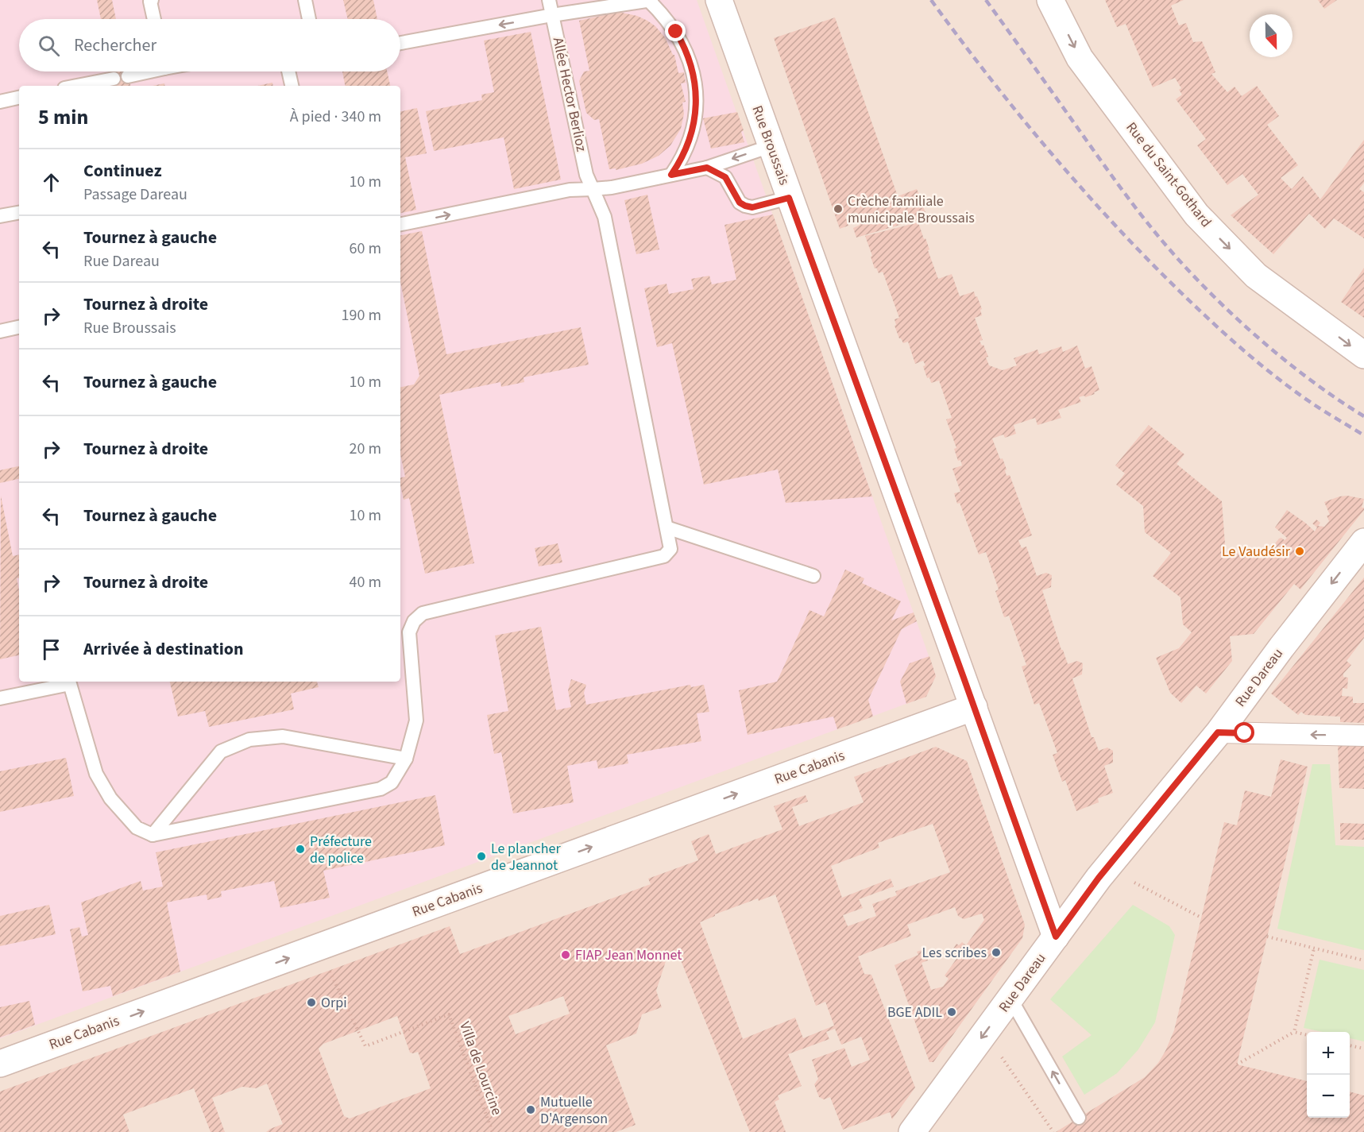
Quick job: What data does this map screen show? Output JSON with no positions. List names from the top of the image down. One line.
{"streets":{"street":["Rue Broussais","Rue du Saint-Gothard","Rue Dareau","Rue Cabanis"],"lane":["Allée Hector Berlioz"],"path":["Villa de Lourcine"]},"crossings":[["Rue Broussais","Rue Dareau"],["Rue Broussais","Rue Cabanis"]],"one_way":["Rue du Saint-Gothard","Rue Dareau","Rue Cabanis"],"places":["Crèche familiale municipale Broussais","Le Vaudésir","Préfecture de police","Le plancher de Jeannot","Les scribes","FIAP Jean Monnet","Orpi","BGE ADIL","Mutuelle D'Argenson"],"north":"bottom","page":{"search":"Rechercher","heading":["5 min","À pied · 340 m"],"list":[["Continuez","Passage Dareau","10 m"],["Tournez à gauche","Rue Dareau","60 m"],["Tournez à droite","Rue Broussais","190 m"],["Tournez à gauche","10 m"],["Tournez à droite","20 m"],["Tournez à gauche","10 m"],["Tournez à droite","40 m"],"Arrivée à destination"],"map_buttons":["+","−"]}}
